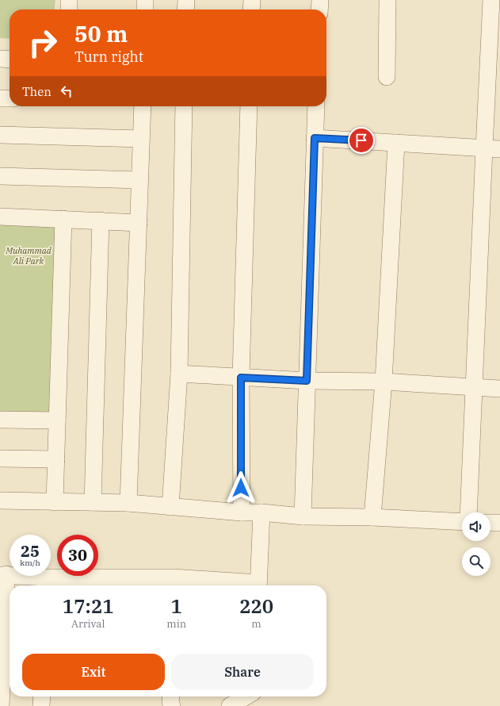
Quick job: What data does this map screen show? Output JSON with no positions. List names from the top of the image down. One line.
{"parks":["Muhammad Ali Park"],"page":{"turn":["50 m","Turn right"],"then":"Then","speed":"25 km/h","limit":"30","eta":["17:21","Arrival","1","min","220","m"],"buttons":["Exit","Share"]}}
